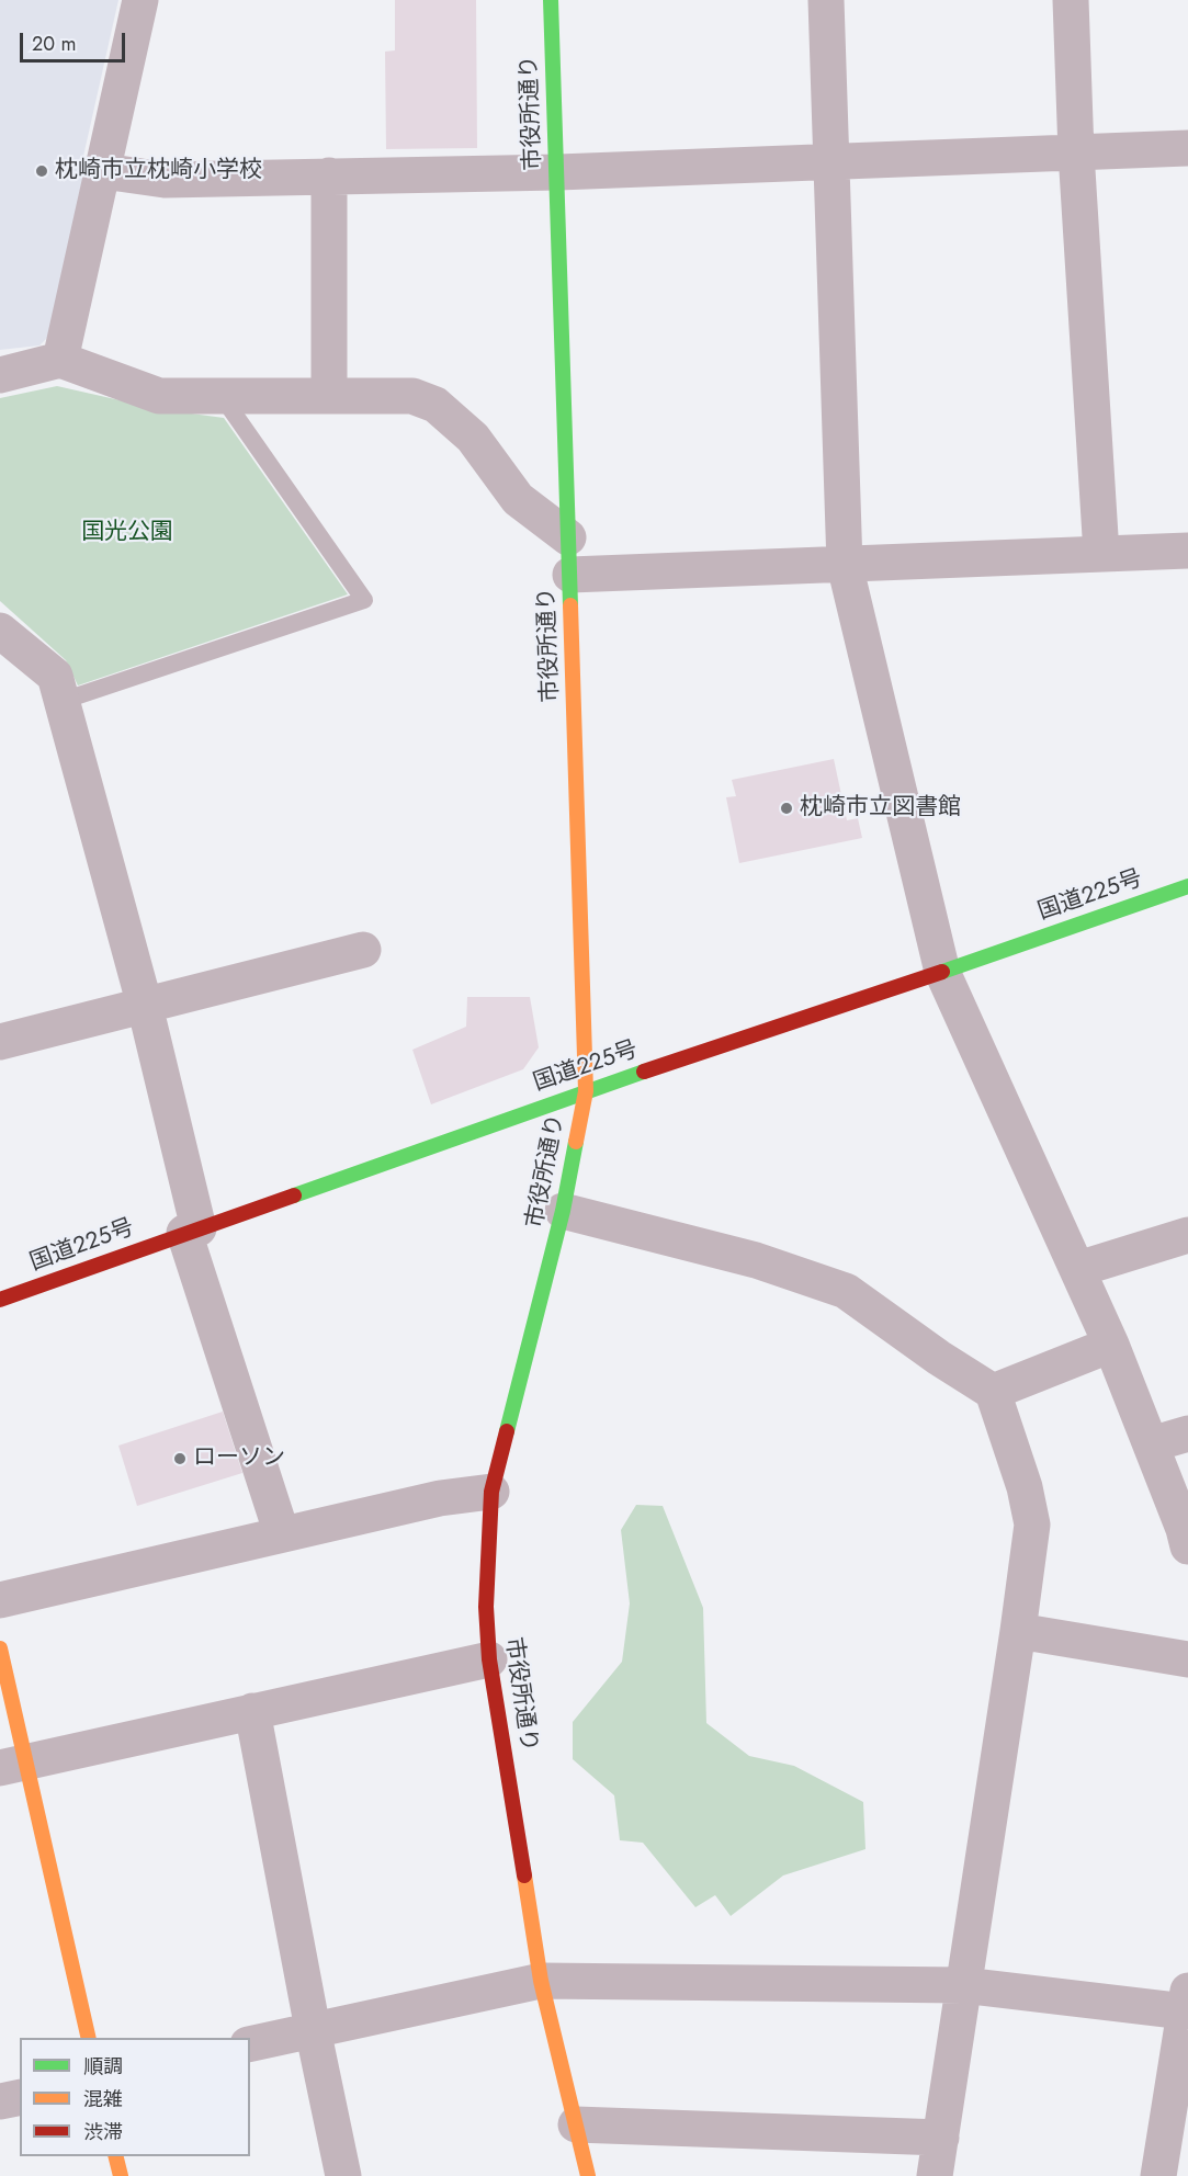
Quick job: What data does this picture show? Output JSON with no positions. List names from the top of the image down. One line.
{"streets":{"main road":["市役所通り","国道225号"]},"crossings":[["市役所通り","国道225号"]],"parks":["国光公園"],"places":["枕崎市立枕崎小学校","枕崎市立図書館","ローソン"],"legend":["順調","混雑","渋滞"],"scale_bar":"20 m"}
